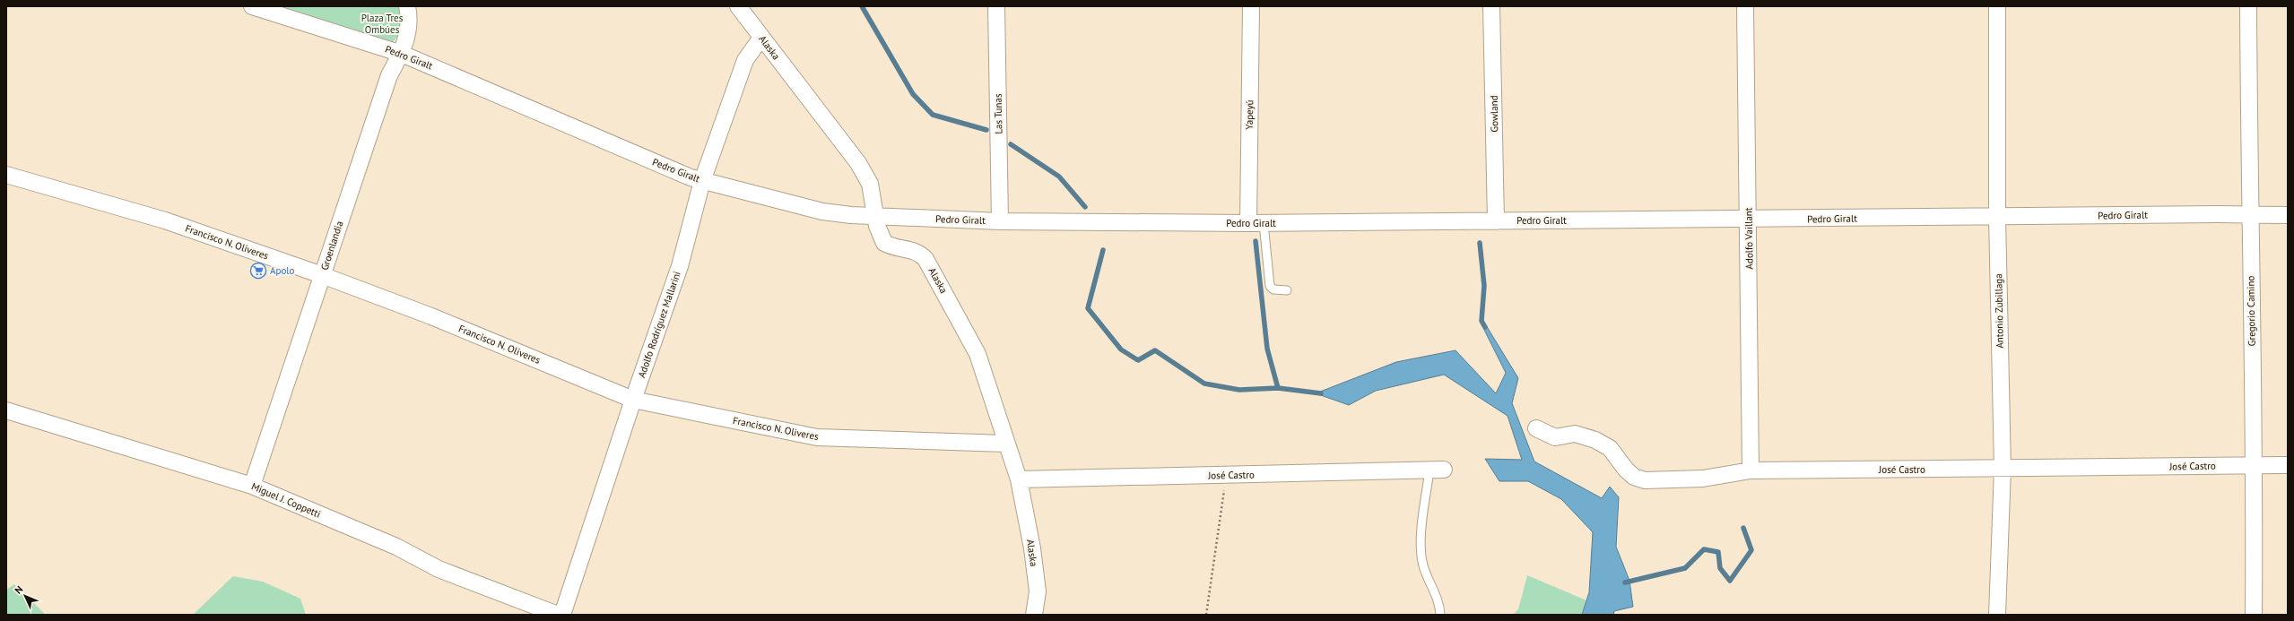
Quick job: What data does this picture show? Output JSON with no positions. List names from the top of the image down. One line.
{"streets":{"street":["Alaska","Pedro Giralt","Las Tunas","Gowland","Yapeyú","Adolfo Vaillant","Francisco N. Oliveres","Groenlandia","Antonio Zubillaga","Gregorio Camino","Adolfo Rodríguez Mallarini","José Castro","Miguel J. Coppetti"]},"crossings":[["Alaska","Pedro Giralt"],["Alaska","Francisco N. Oliveres"],["Alaska","Adolfo Rodríguez Mallarini"],["Alaska","José Castro"],["Pedro Giralt","Las Tunas"],["Pedro Giralt","Gowland"],["Pedro Giralt","Yapeyú"],["Pedro Giralt","Adolfo Vaillant"],["Pedro Giralt","Groenlandia"],["Pedro Giralt","Antonio Zubillaga"],["Pedro Giralt","Gregorio Camino"],["Pedro Giralt","Adolfo Rodríguez Mallarini"],["Adolfo Vaillant","José Castro"],["Francisco N. Oliveres","Groenlandia"],["Francisco N. Oliveres","Adolfo Rodríguez Mallarini"],["Groenlandia","Miguel J. Coppetti"],["Antonio Zubillaga","José Castro"],["Gregorio Camino","José Castro"]],"parks":["Plaza Tres Ombúes"],"places":{"supermarket":["Apolo"]},"north":"top left"}
